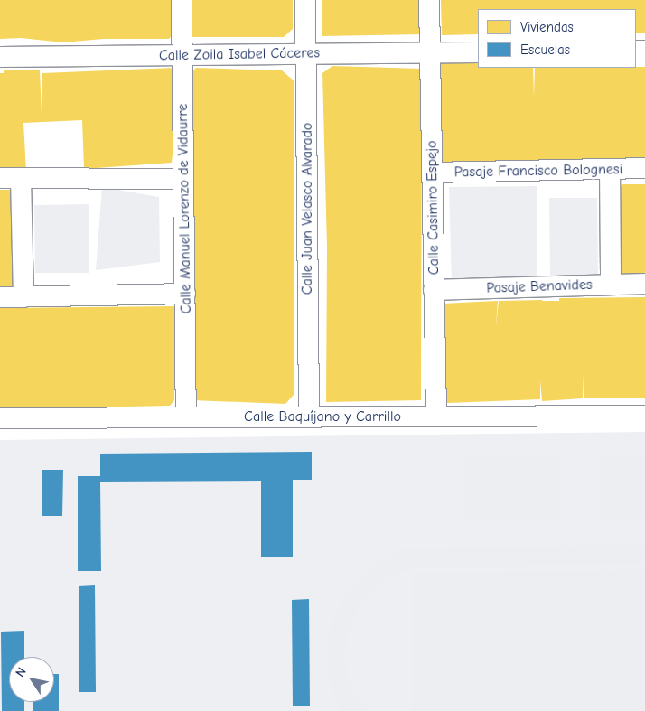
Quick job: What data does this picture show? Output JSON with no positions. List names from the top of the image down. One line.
{"streets":{"street":["Calle Zoila Isabel Cáceres","Pasaje Francisco Bolognesi","Calle Casimiro Espejo","Calle Manuel Lorenzo de Vidaurre","Calle Juan Velasco Alvarado","Pasaje Benavides","Calle Baquíjano y Carrillo"]},"crossings":[["Calle Zoila Isabel Cáceres","Calle Casimiro Espejo"],["Calle Zoila Isabel Cáceres","Calle Manuel Lorenzo de Vidaurre"],["Calle Zoila Isabel Cáceres","Calle Juan Velasco Alvarado"],["Pasaje Francisco Bolognesi","Calle Casimiro Espejo"],["Calle Casimiro Espejo","Pasaje Benavides"],["Calle Casimiro Espejo","Calle Baquíjano y Carrillo"],["Calle Manuel Lorenzo de Vidaurre","Calle Baquíjano y Carrillo"],["Calle Juan Velasco Alvarado","Calle Baquíjano y Carrillo"]],"legend":["Viviendas","Escuelas"],"north":"top left"}
